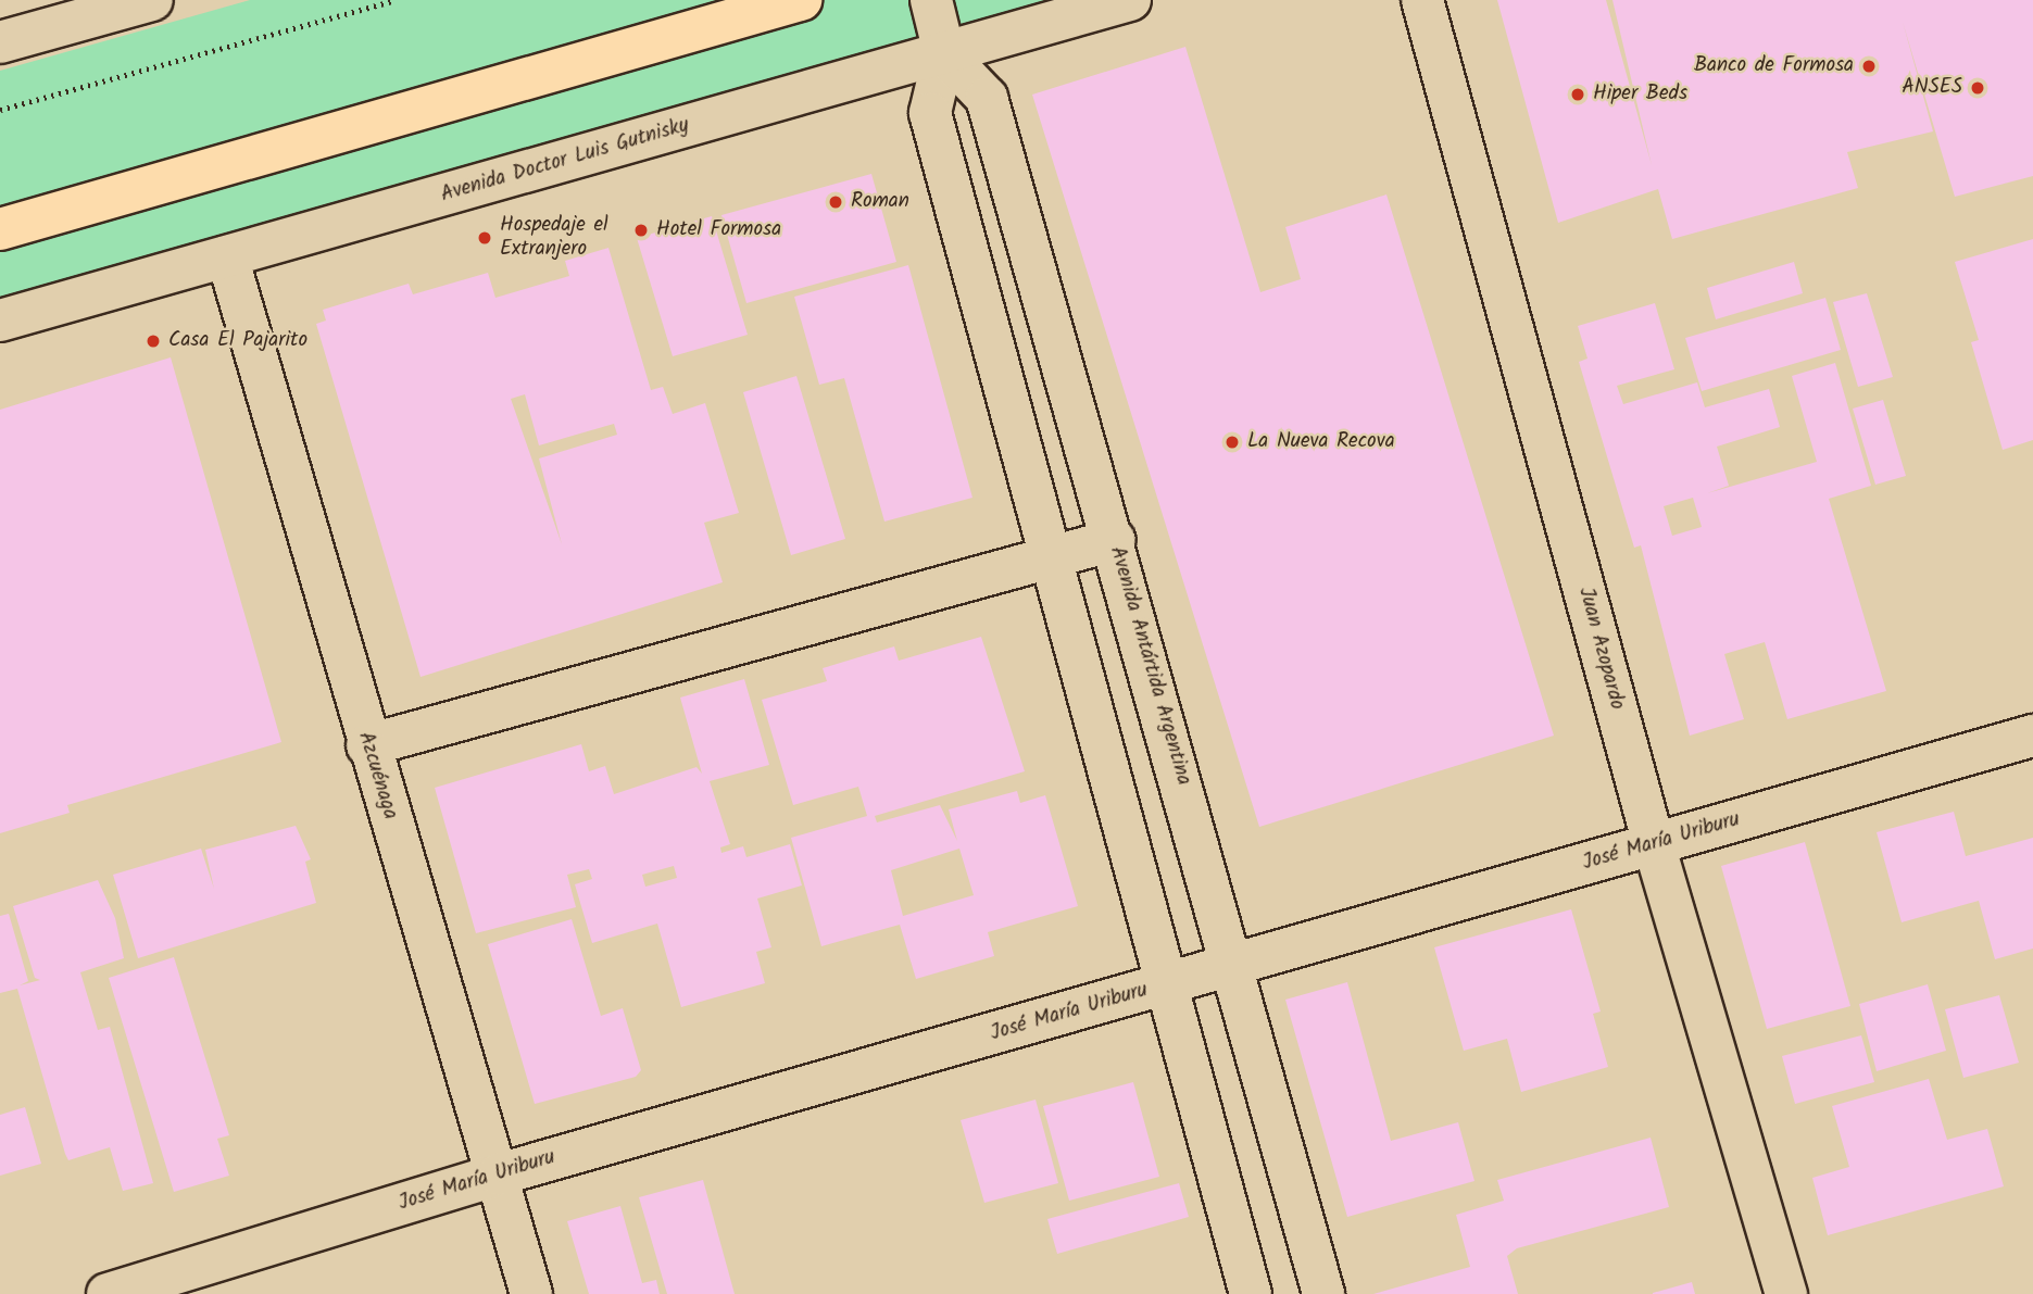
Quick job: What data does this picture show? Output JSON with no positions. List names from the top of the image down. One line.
{"streets":{"street":["Avenida Doctor Luis Gutnisky","Juan Azopardo","Avenida Antártida Argentina","Azcuénaga","José María Uriburu"]},"crossings":[["Avenida Doctor Luis Gutnisky","Avenida Antártida Argentina"],["Avenida Doctor Luis Gutnisky","Azcuénaga"],["Juan Azopardo","José María Uriburu"],["Avenida Antártida Argentina","José María Uriburu"],["Azcuénaga","José María Uriburu"]],"places":["Banco de Formosa","ANSES","Hiper Beds","Roman","Hotel Formosa","Hospedaje el Extranjero","Casa El Pajarito","La Nueva Recova"]}
